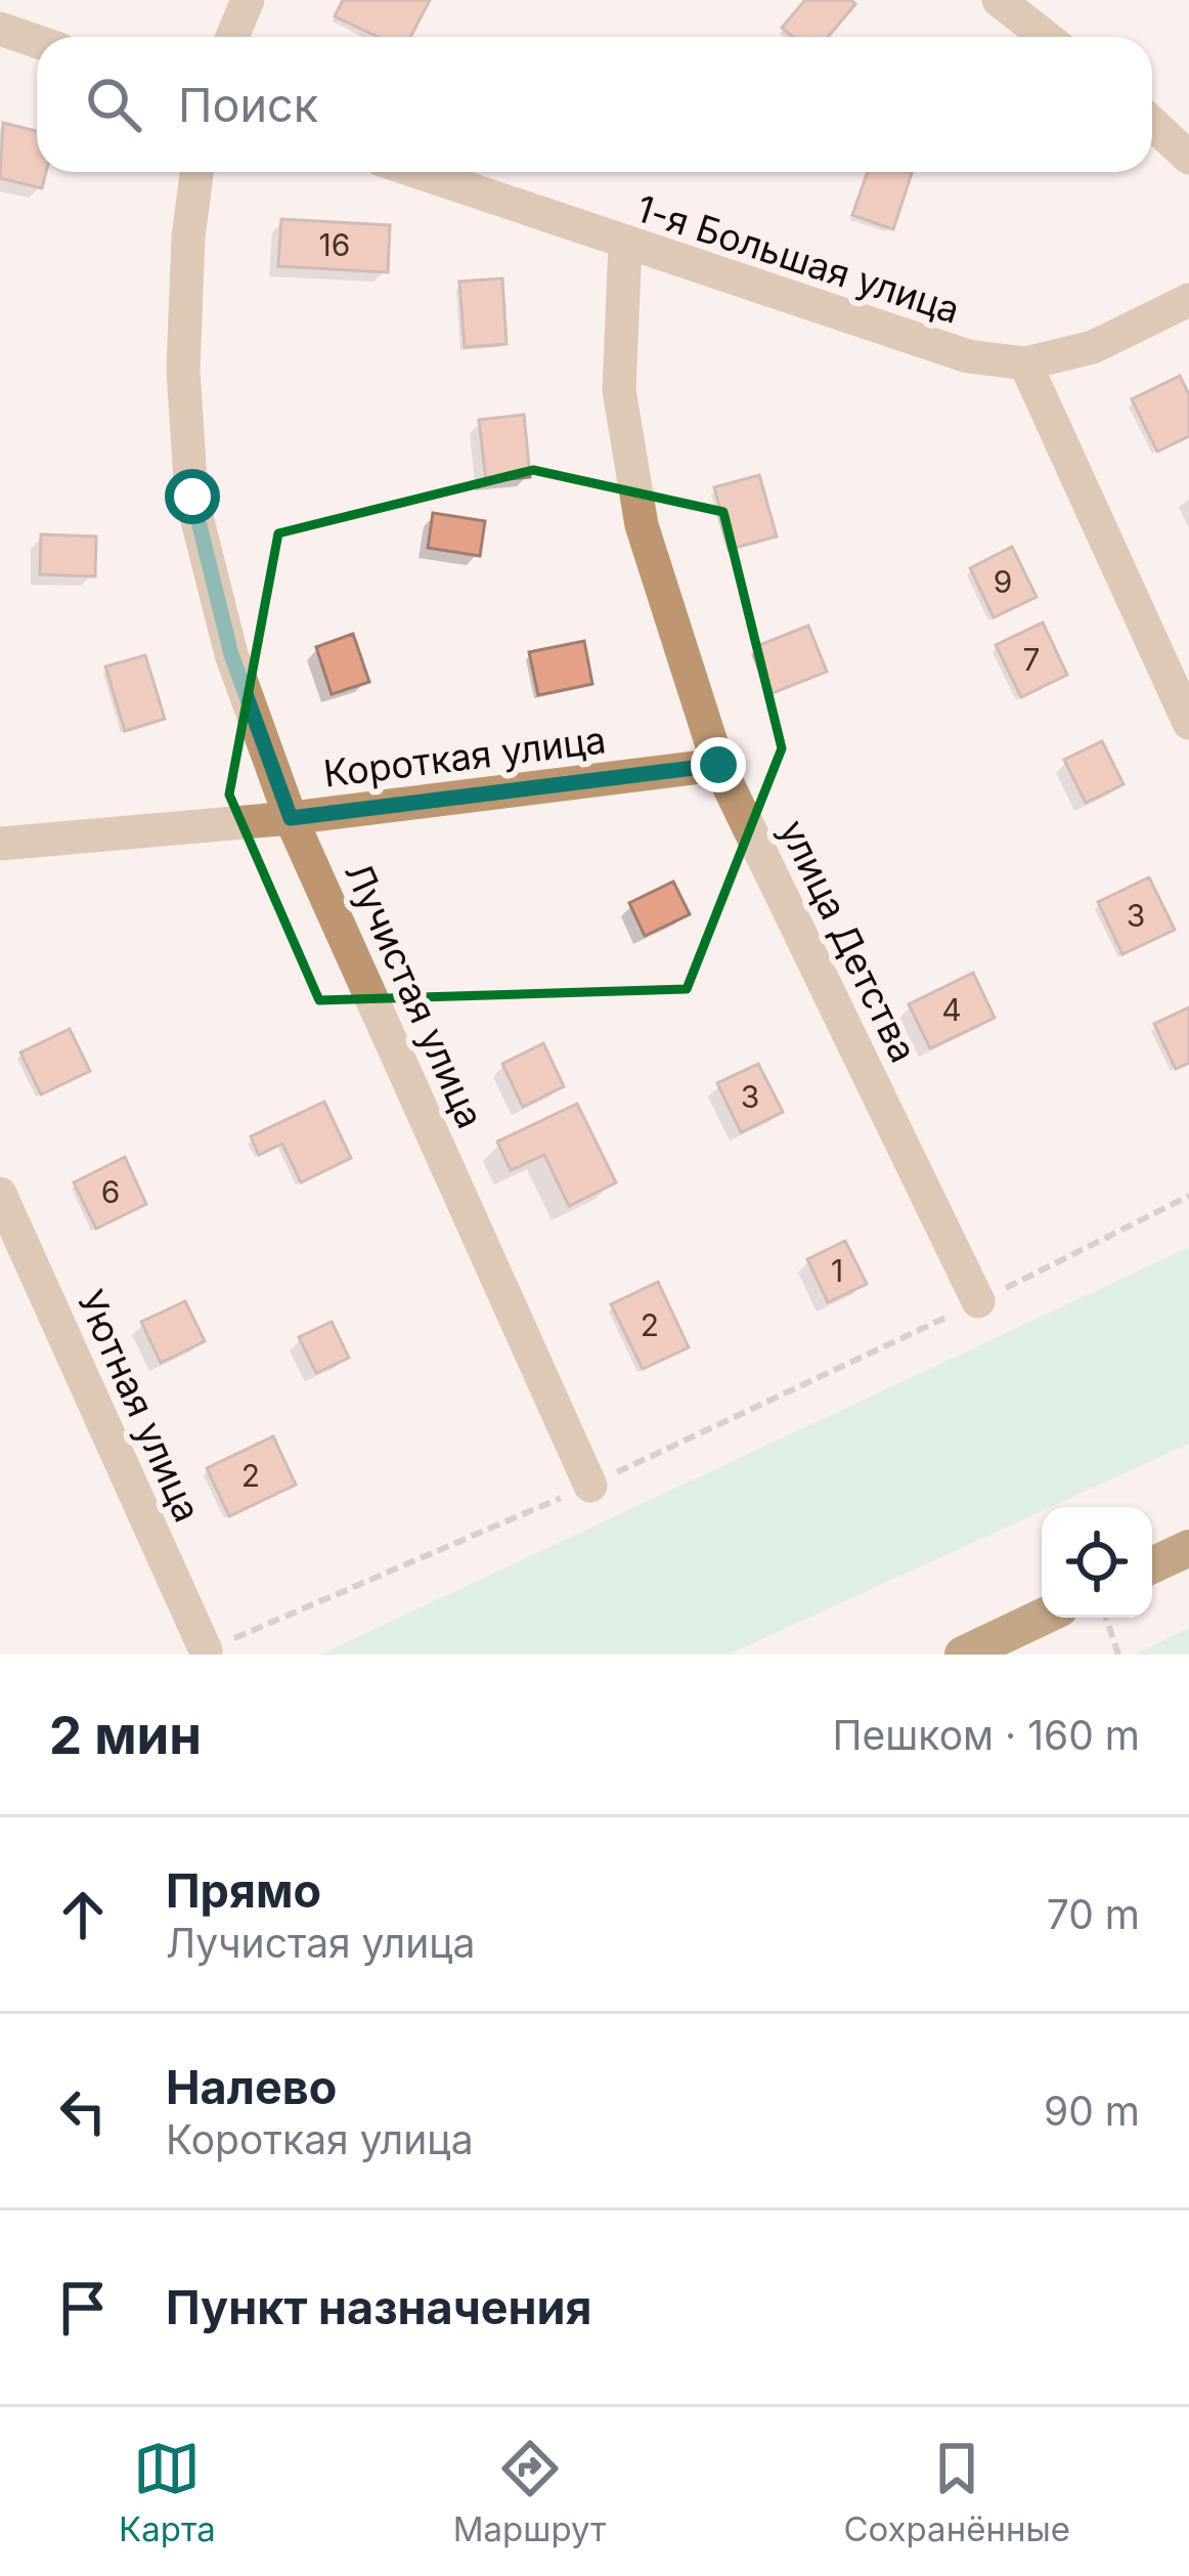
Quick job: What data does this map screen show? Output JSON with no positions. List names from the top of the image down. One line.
{"streets":{"street":["1-я Большая улица","Короткая улица","улица Детства","Лучистая улица","Уютная улица"]},"crossings":[["1-я Большая улица","улица Детства"],["Короткая улица","улица Детства"],["Короткая улица","Лучистая улица"]],"house_numbers":["16","9","7","3","4","3","6","1","2","2"],"page":{"search":"Поиск","heading":["2 мин","Пешком · 160 m"],"list":[["Прямо","Лучистая улица","70 m"],["Налево","Короткая улица","90 m"],"Пункт назначения"],"nav":["Карта","Маршрут","Сохранённые"]}}
